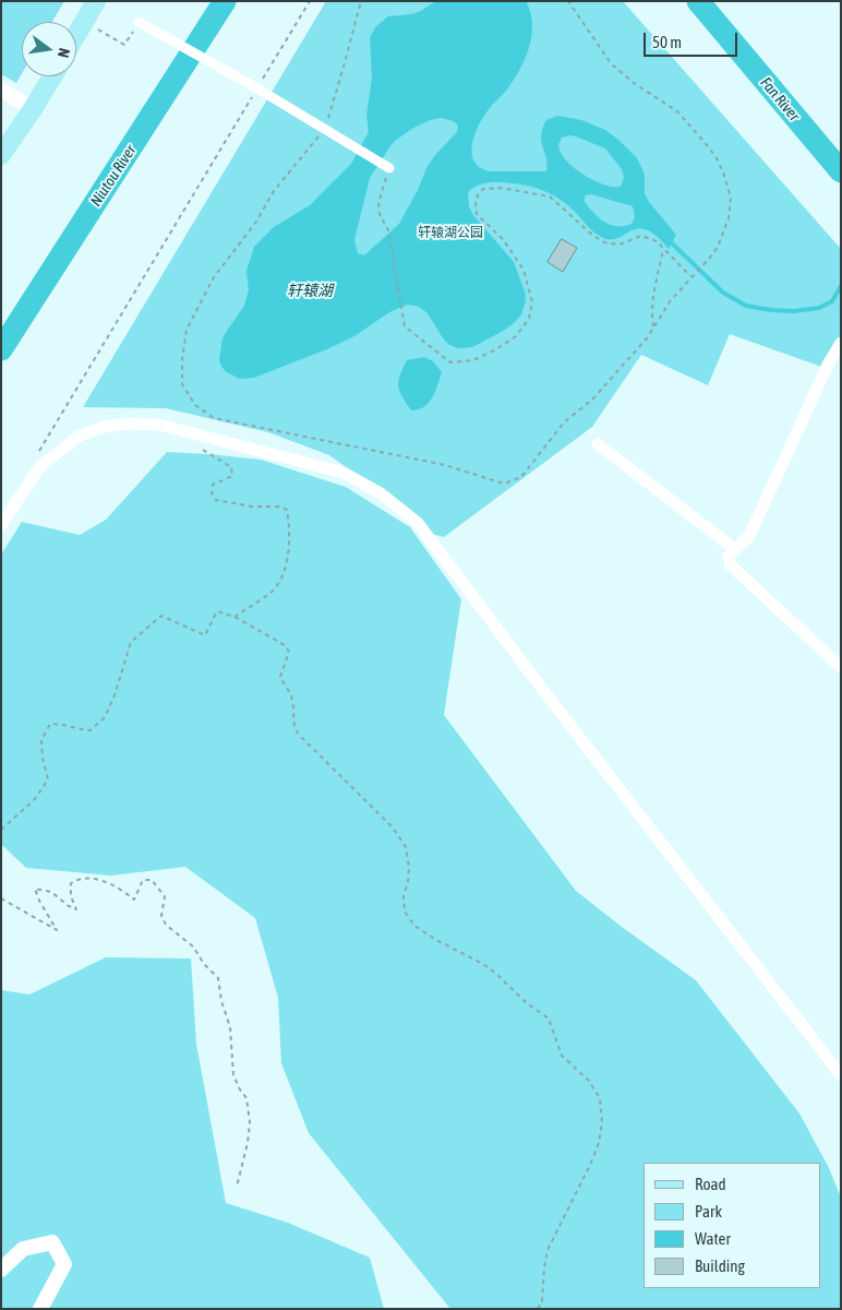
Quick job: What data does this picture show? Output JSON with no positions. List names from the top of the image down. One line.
{"water":["Fan River","Niutou River","轩辕湖"],"parks":["轩辕湖公园"],"legend":["Road","Park","Water","Building"],"scale_bar":"50 m","north":"right"}
